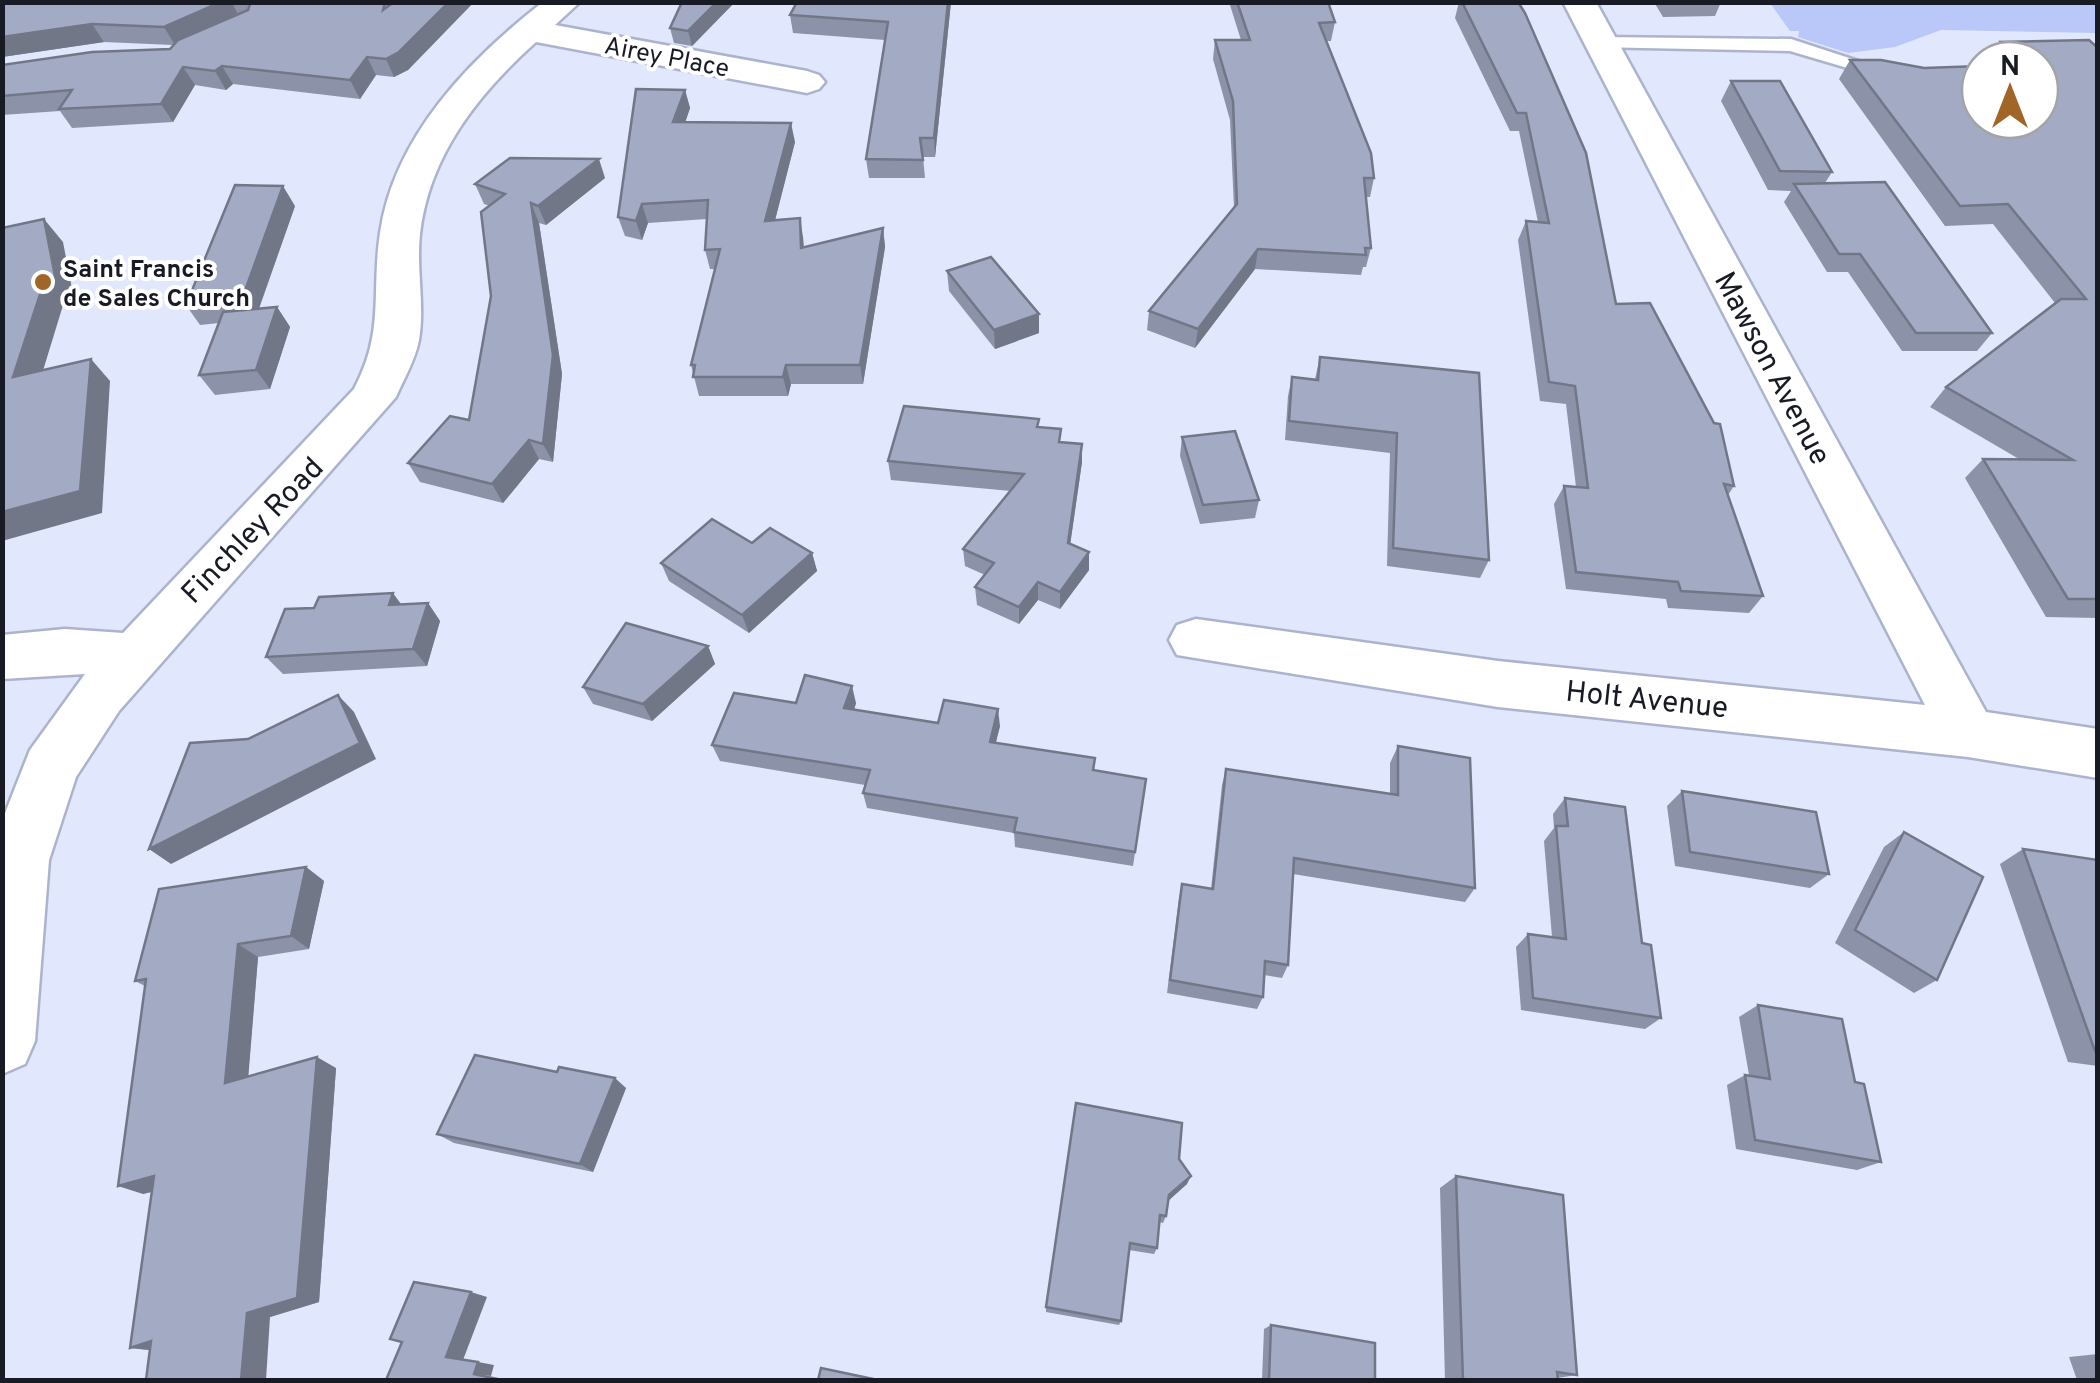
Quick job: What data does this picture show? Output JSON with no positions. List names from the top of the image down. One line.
{"streets":{"street":["Airey Place","Mawson Avenue","Finchley Road","Holt Avenue"]},"crossings":[["Airey Place","Finchley Road"],["Mawson Avenue","Holt Avenue"]],"places":["Saint Francis de Sales Church"],"north":"top"}
